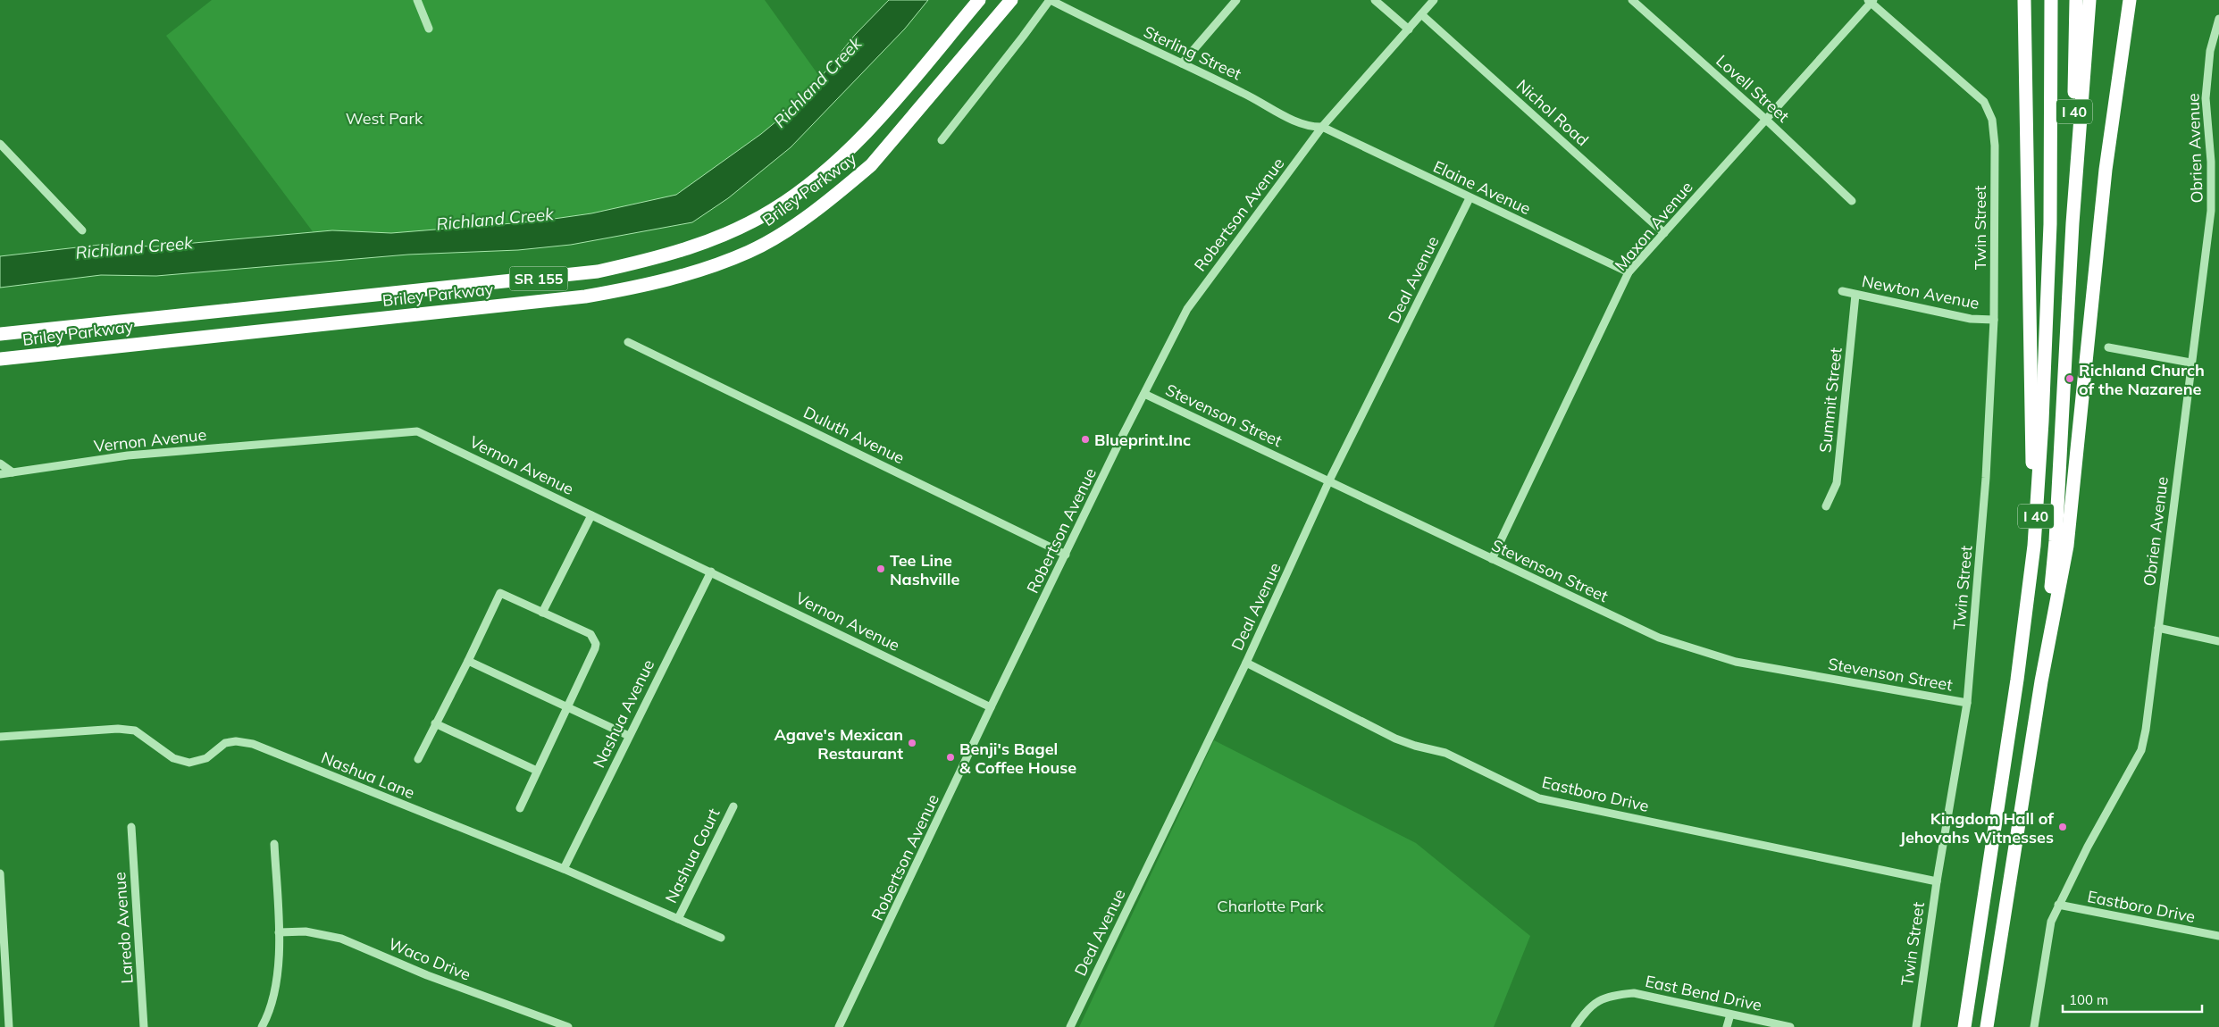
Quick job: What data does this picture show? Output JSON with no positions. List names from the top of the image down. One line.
{"streets":{"highway":["I 40","Briley Parkway","SR 155"],"street":["Sterling Street","Lovell Street","Nichol Road","Obrien Avenue","Elaine Avenue","Robertson Avenue","Maxon Avenue","Twin Street","Deal Avenue","Newton Avenue","Summit Street","Stevenson Street","Duluth Avenue","Vernon Avenue","Nashua Avenue","Nashua Lane","Eastboro Drive","Nashua Court","Laredo Avenue","Waco Drive","East Bend Drive"]},"crossings":[["Sterling Street","Elaine Avenue"],["Sterling Street","Robertson Avenue"],["Lovell Street","Maxon Avenue"],["Nichol Road","Robertson Avenue"],["Nichol Road","Maxon Avenue"],["Obrien Avenue","Eastboro Drive"],["Elaine Avenue","Robertson Avenue"],["Elaine Avenue","Maxon Avenue"],["Elaine Avenue","Deal Avenue"],["Robertson Avenue","Stevenson Street"],["Robertson Avenue","Duluth Avenue"],["Robertson Avenue","Vernon Avenue"],["Maxon Avenue","Twin Street"],["Maxon Avenue","Stevenson Street"],["Twin Street","Newton Avenue"],["Twin Street","Stevenson Street"],["Twin Street","Eastboro Drive"],["Deal Avenue","Stevenson Street"],["Deal Avenue","Eastboro Drive"],["Newton Avenue","Summit Street"],["Vernon Avenue","Nashua Avenue"],["Nashua Avenue","Nashua Lane"],["Nashua Lane","Nashua Court"]],"water":["Richland Creek"],"parks":["West Park","Charlotte Park"],"places":["Richland Church of the Nazarene","Blueprint.Inc","Tee Line Nashville","Agave's Mexican Restaurant","Benji's Bagel & Coffee House","Kingdom Hall of Jehovahs Witnesses"],"scale_bar":"100 m"}
